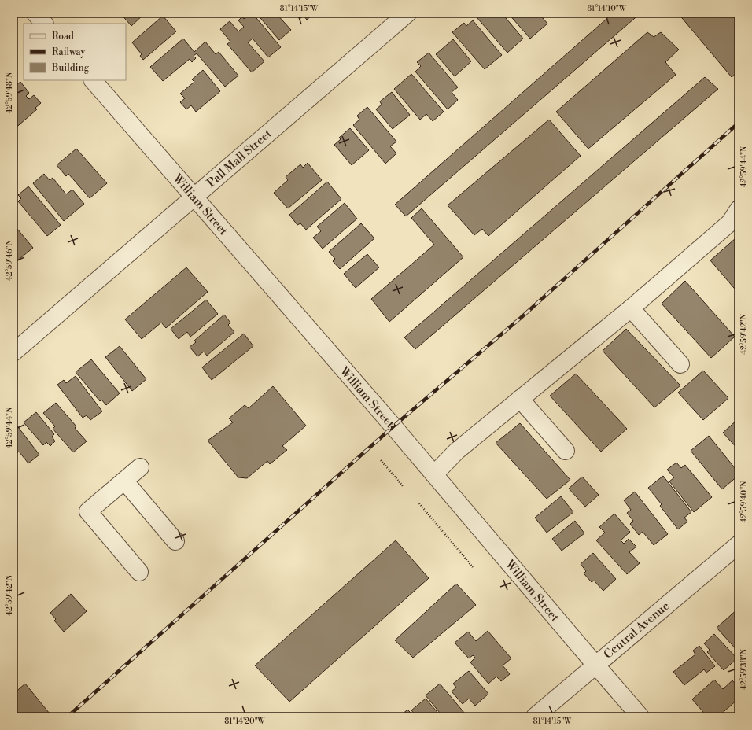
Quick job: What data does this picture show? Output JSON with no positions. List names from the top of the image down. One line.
{"streets":{"street":["Pall Mall Street","William Street","Central Avenue"]},"crossings":[["Pall Mall Street","William Street"],["William Street","Central Avenue"]],"legend":["Road","Railway","Building"],"coordinates":["81°14'15\"W","81°14'10\"W","42°59'48\"N","42°59'44\"N","42°59'46\"N","42°59'42\"N","42°59'40\"N","42°59'38\"N","81°14'20\"W"]}
